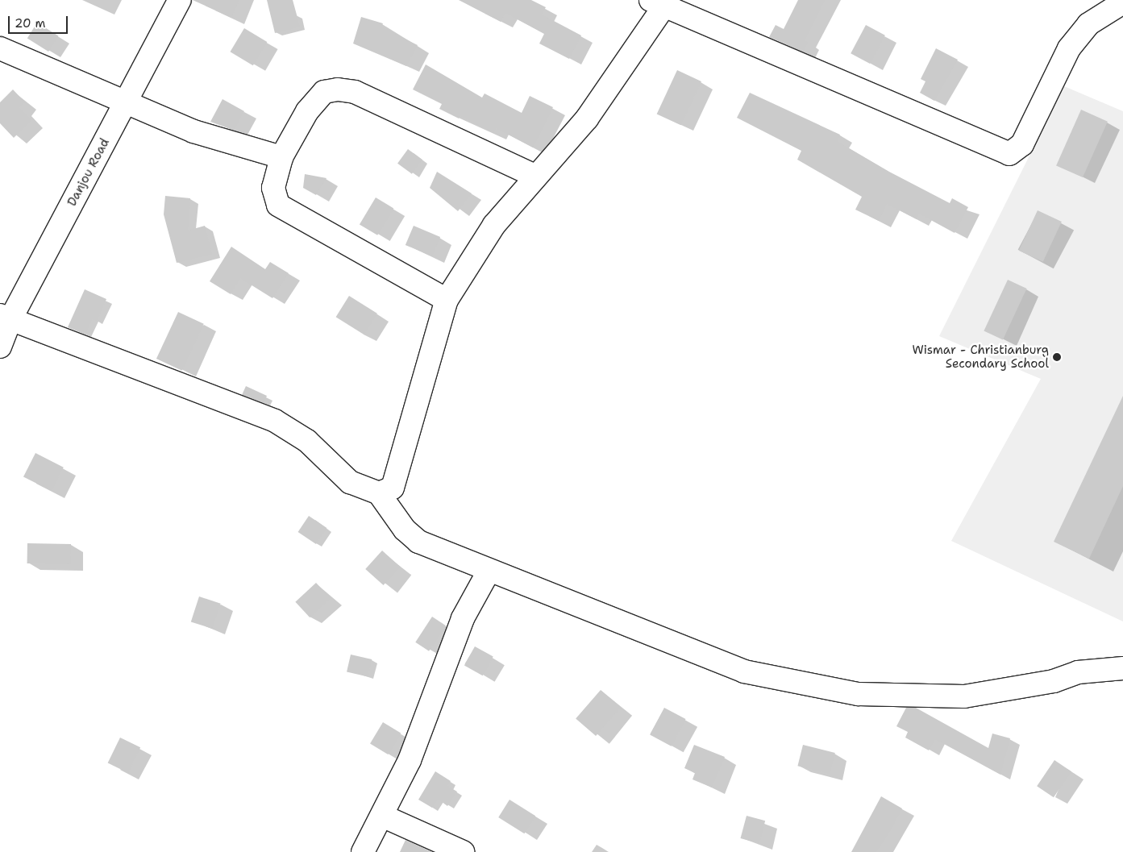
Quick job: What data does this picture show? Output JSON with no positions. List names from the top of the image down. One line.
{"streets":{"street":["Danjou Road"]},"places":["Wismar - Christianburg Secondary School"],"scale_bar":"20 m"}
